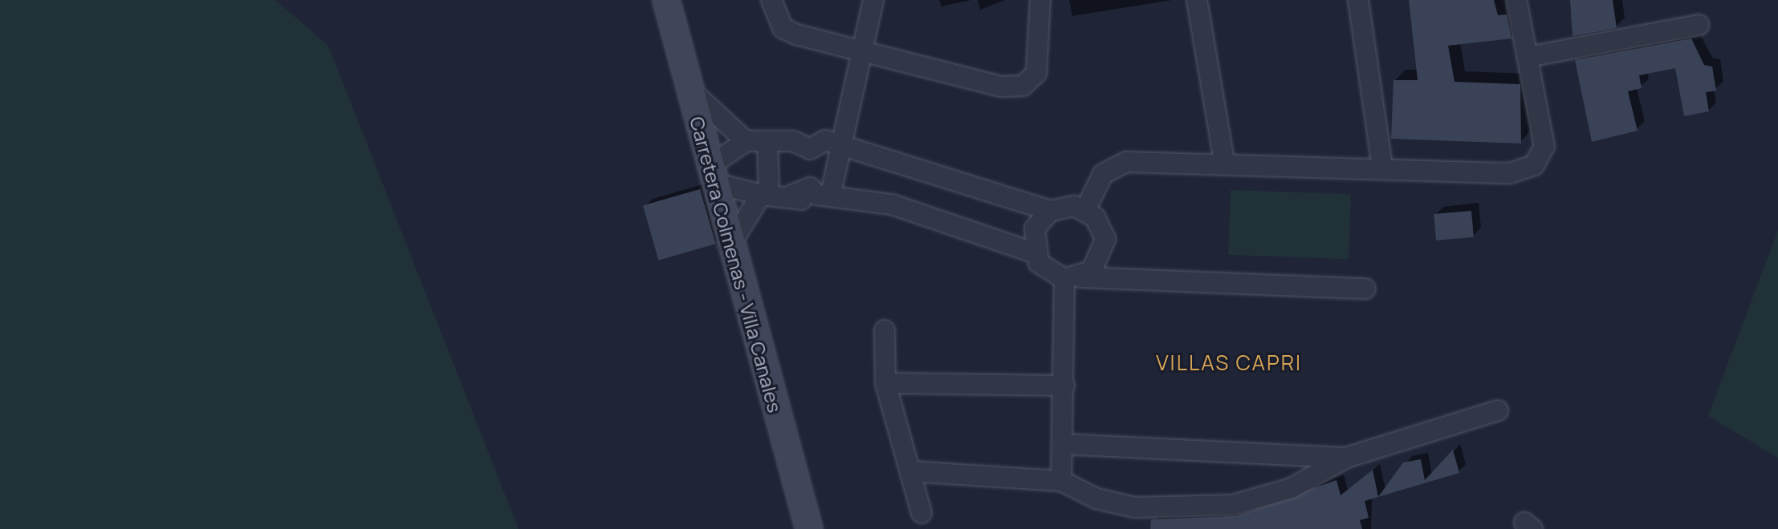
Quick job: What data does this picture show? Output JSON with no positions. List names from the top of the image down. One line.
{"streets":{"street":["Carretera Colmenas - Villa Canales"]},"districts":["VILLAS CAPRI"]}
